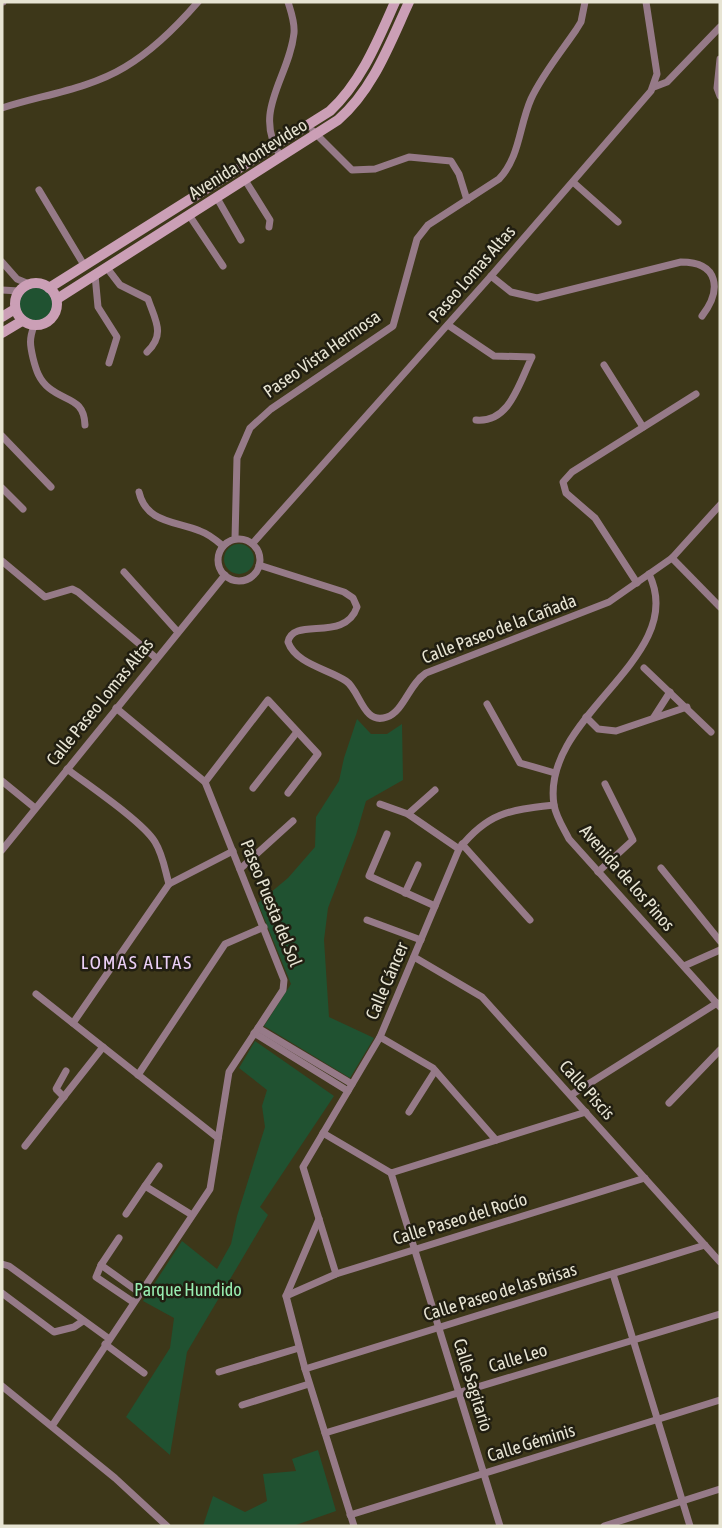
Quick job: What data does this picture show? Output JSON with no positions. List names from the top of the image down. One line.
{"streets":{"street":["Avenida Montevideo","Paseo Lomas Altas","Paseo Vista Hermosa","Calle Paseo de la Cañada","Calle Paseo Lomas Altas","Avenida de los Pinos","Paseo Puesta del Sol","Calle Cáncer","Calle Piscis","Calle Paseo del Rocío","Calle Paseo de las Brisas","Calle Leo","Calle Sagitario","Calle Géminis"]},"crossings":[["Paseo Lomas Altas","Paseo Vista Hermosa"],["Paseo Lomas Altas","Calle Paseo de la Cañada"],["Paseo Lomas Altas","Calle Paseo Lomas Altas"],["Paseo Vista Hermosa","Calle Paseo de la Cañada"],["Paseo Vista Hermosa","Calle Paseo Lomas Altas"],["Calle Paseo de la Cañada","Calle Paseo Lomas Altas"],["Calle Paseo de la Cañada","Avenida de los Pinos"],["Calle Paseo Lomas Altas","Paseo Puesta del Sol"],["Avenida de los Pinos","Calle Cáncer"],["Calle Cáncer","Calle Piscis"],["Calle Cáncer","Calle Paseo del Rocío"],["Calle Piscis","Calle Paseo del Rocío"],["Calle Piscis","Calle Paseo de las Brisas"],["Calle Paseo del Rocío","Calle Sagitario"],["Calle Paseo de las Brisas","Calle Sagitario"],["Calle Leo","Calle Sagitario"],["Calle Sagitario","Calle Géminis"]],"districts":["LOMAS ALTAS"],"parks":["Parque Hundido"]}
